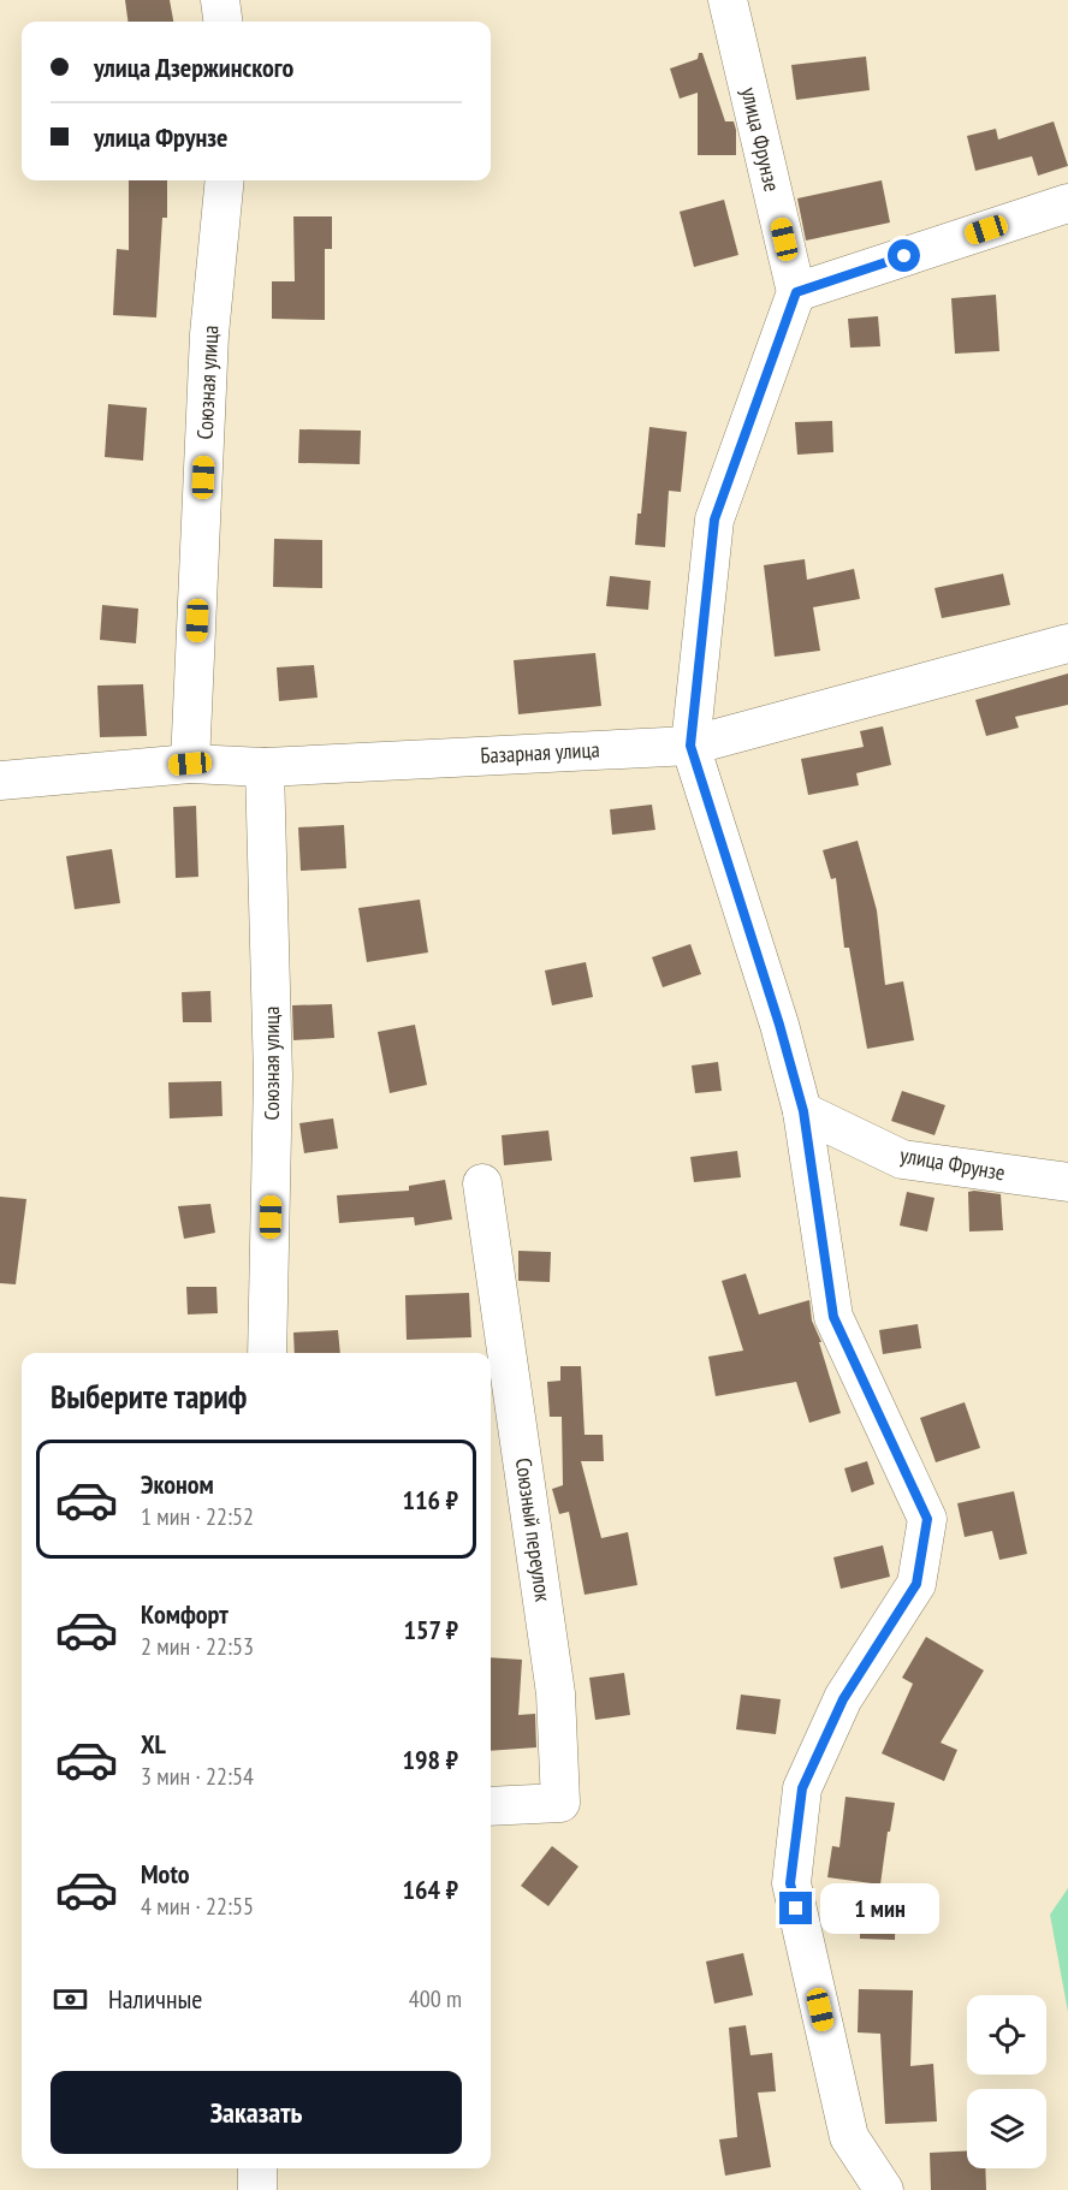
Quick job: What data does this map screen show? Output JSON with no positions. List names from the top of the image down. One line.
{"streets":{"street":["улица Фрунзе","Союзная улица","Базарная улица","Союзный переулок"]},"crossings":[["Союзная улица","Базарная улица"]],"page":{"banner":["улица Дзержинского","улица Фрунзе"],"heading":"Выберите тариф","list":[{"name":"Эконом","note":"1 мин · 22:52","value":"116 ₽"},{"name":"Комфорт","note":"2 мин · 22:53","value":"157 ₽"},{"name":"XL","note":"3 мин · 22:54","value":"198 ₽"},{"name":"Moto","note":"4 мин · 22:55","value":"164 ₽"}],"bubble":"1 мин","pay":["Наличные","400 m"],"buttons":"Заказать"}}
